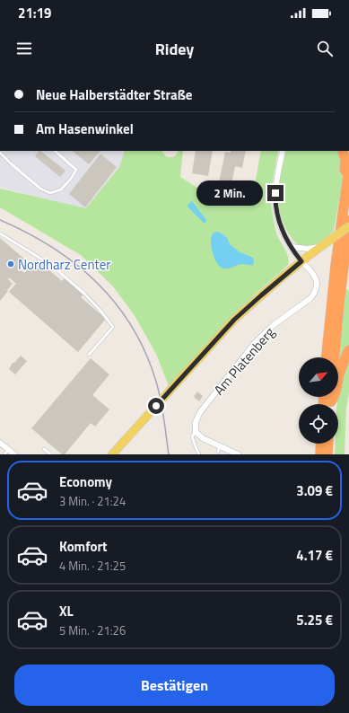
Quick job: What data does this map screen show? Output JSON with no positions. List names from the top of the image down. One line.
{"streets":{"street":["Am Platenberg"]},"places":["Nordharz Center"],"north":"top right","page":{"status":"21:19","header":"Ridey","banner":["Neue Halberstädter Straße","Am Hasenwinkel"],"bubble":"2 Min.","list":[{"name":"Economy","note":"3 Min. · 21:24","value":"3.09 €"},{"name":"Komfort","note":"4 Min. · 21:25","value":"4.17 €"},{"name":"XL","note":"5 Min. · 21:26","value":"5.25 €"}],"buttons":"Bestätigen"}}
